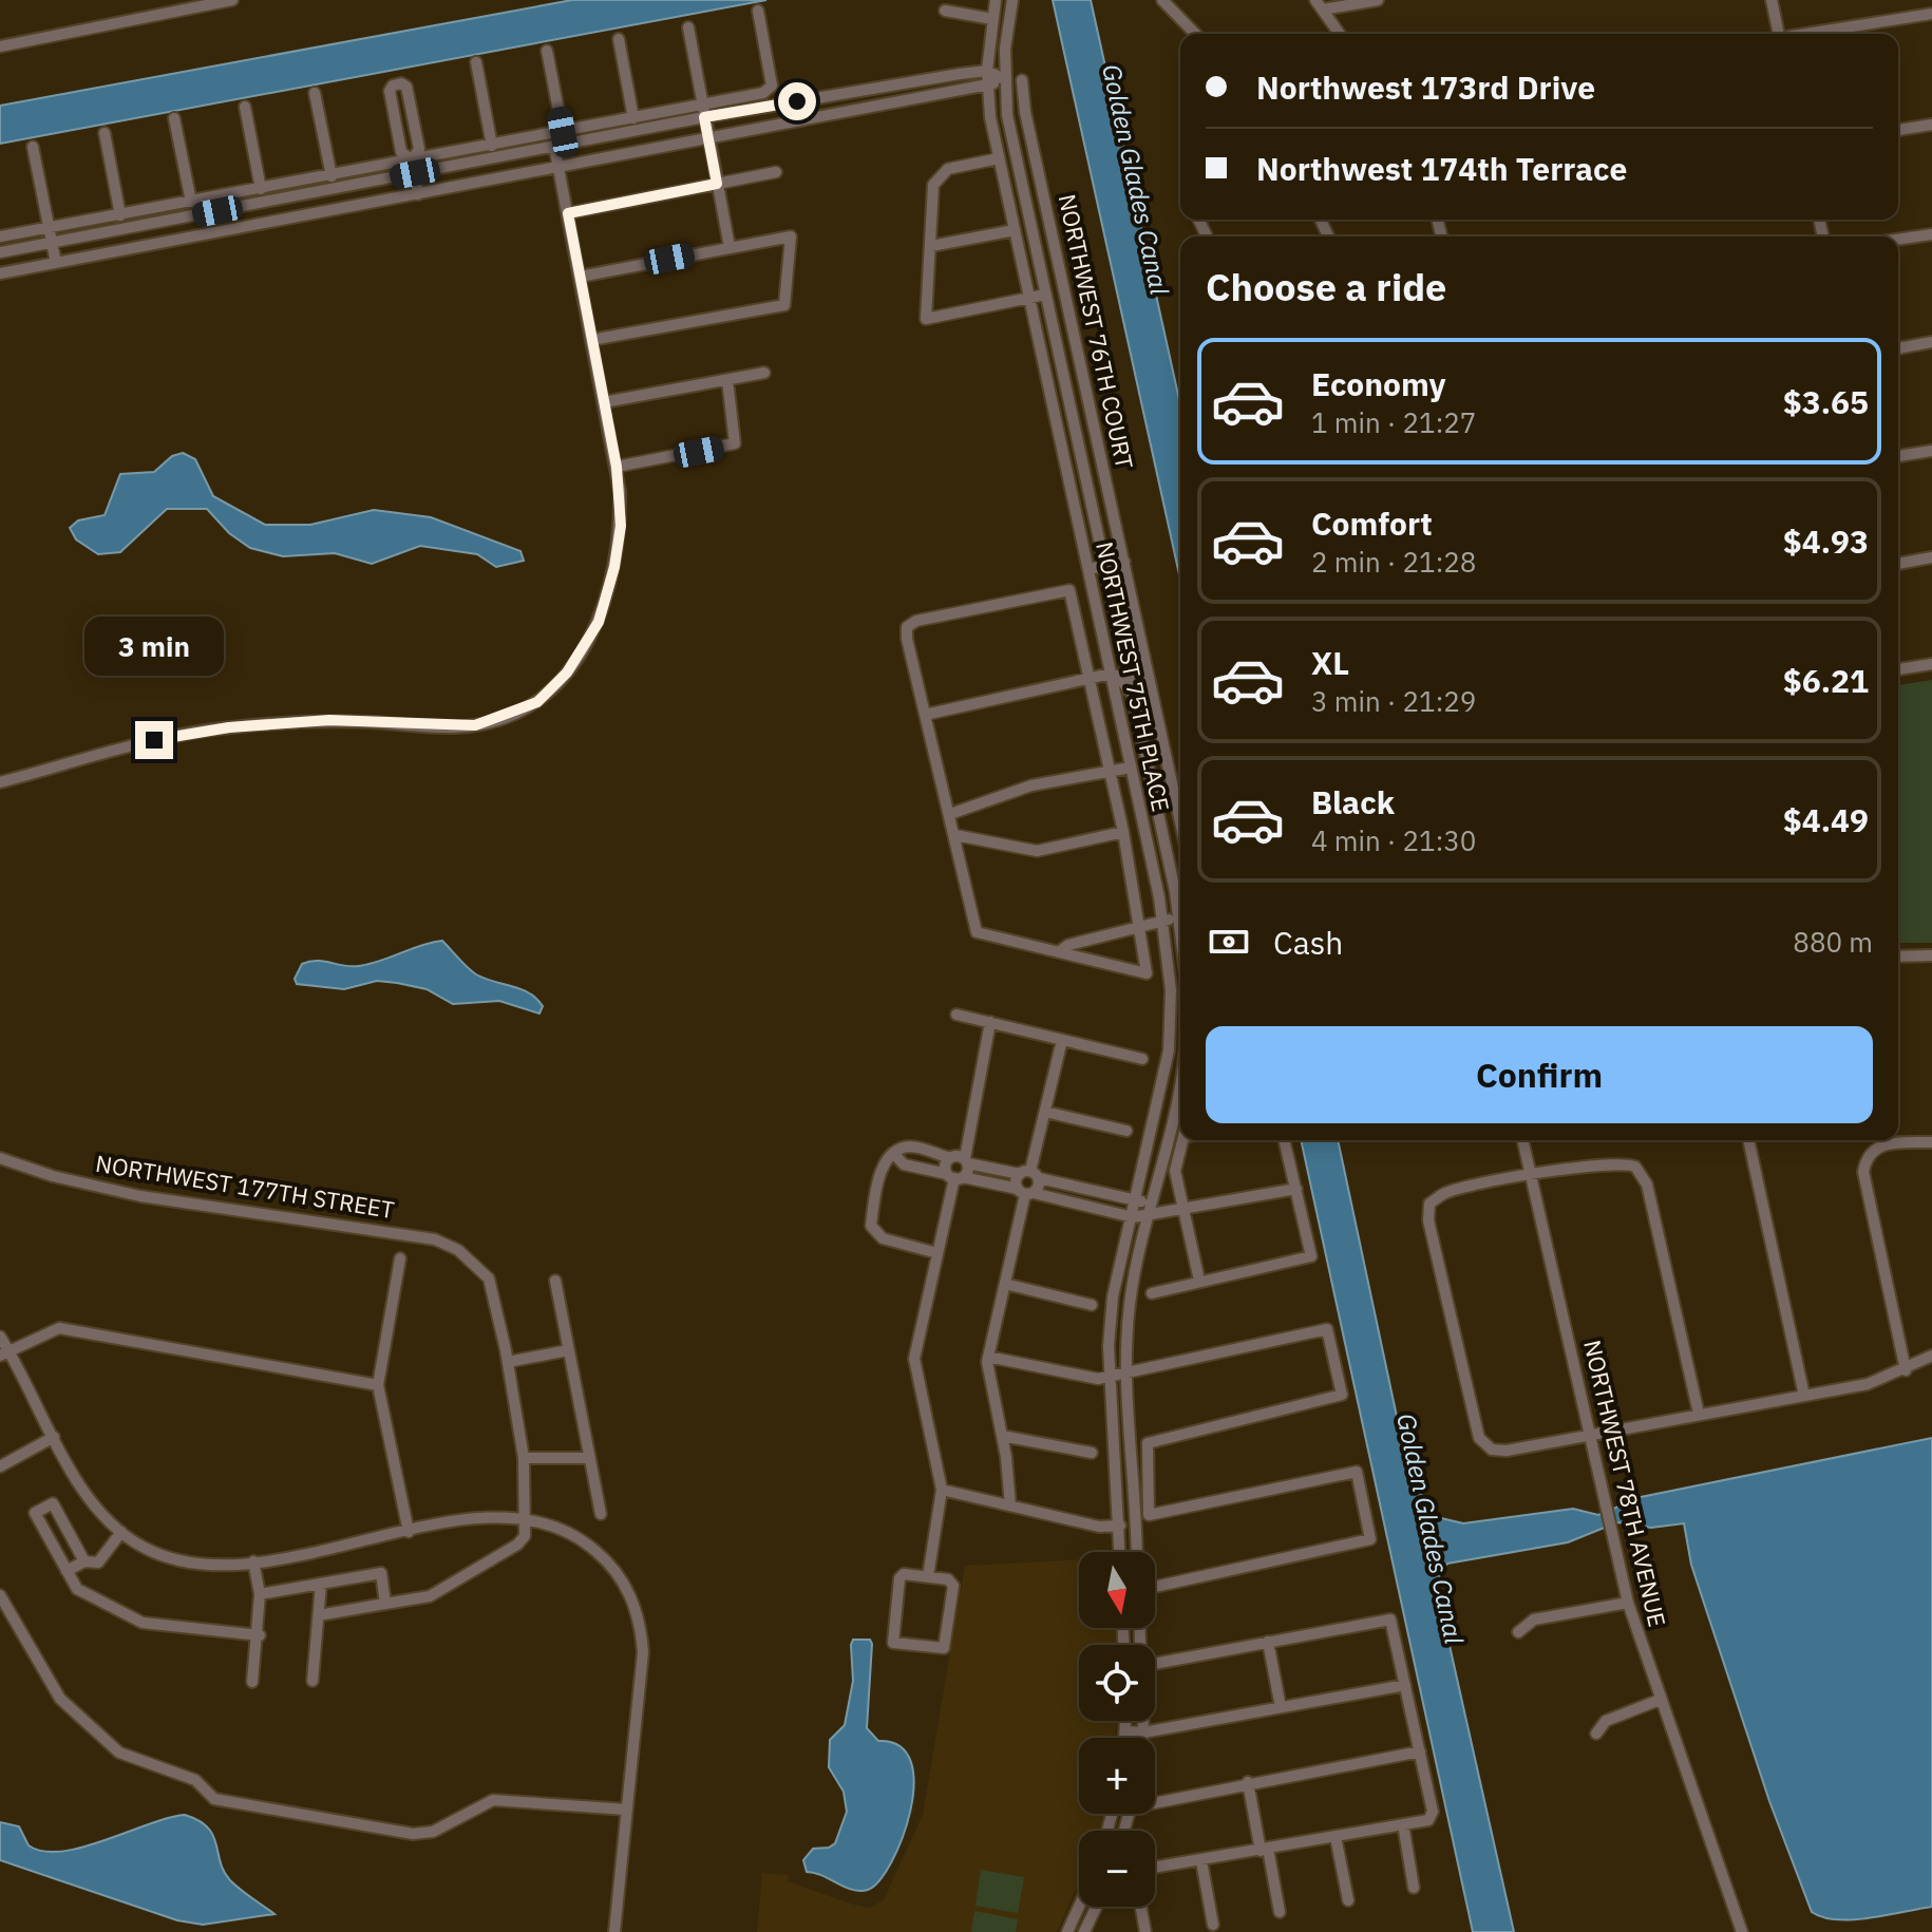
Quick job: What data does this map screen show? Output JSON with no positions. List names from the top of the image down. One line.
{"streets":{"street":["NORTHWEST 76TH COURT","NORTHWEST 75TH PLACE","NORTHWEST 177TH STREET","NORTHWEST 78TH AVENUE"]},"water":["Golden Glades Canal"],"north":"bottom","page":{"banner":["Northwest 173rd Drive","Northwest 174th Terrace"],"heading":"Choose a ride","list":[{"name":"Economy","note":"1 min · 21:27","value":"$3.65"},{"name":"Comfort","note":"2 min · 21:28","value":"$4.93"},{"name":"XL","note":"3 min · 21:29","value":"$6.21"},{"name":"Black","note":"4 min · 21:30","value":"$4.49"}],"bubble":"3 min","pay":["Cash","880 m"],"buttons":"Confirm","map_buttons":["+","−"]}}
